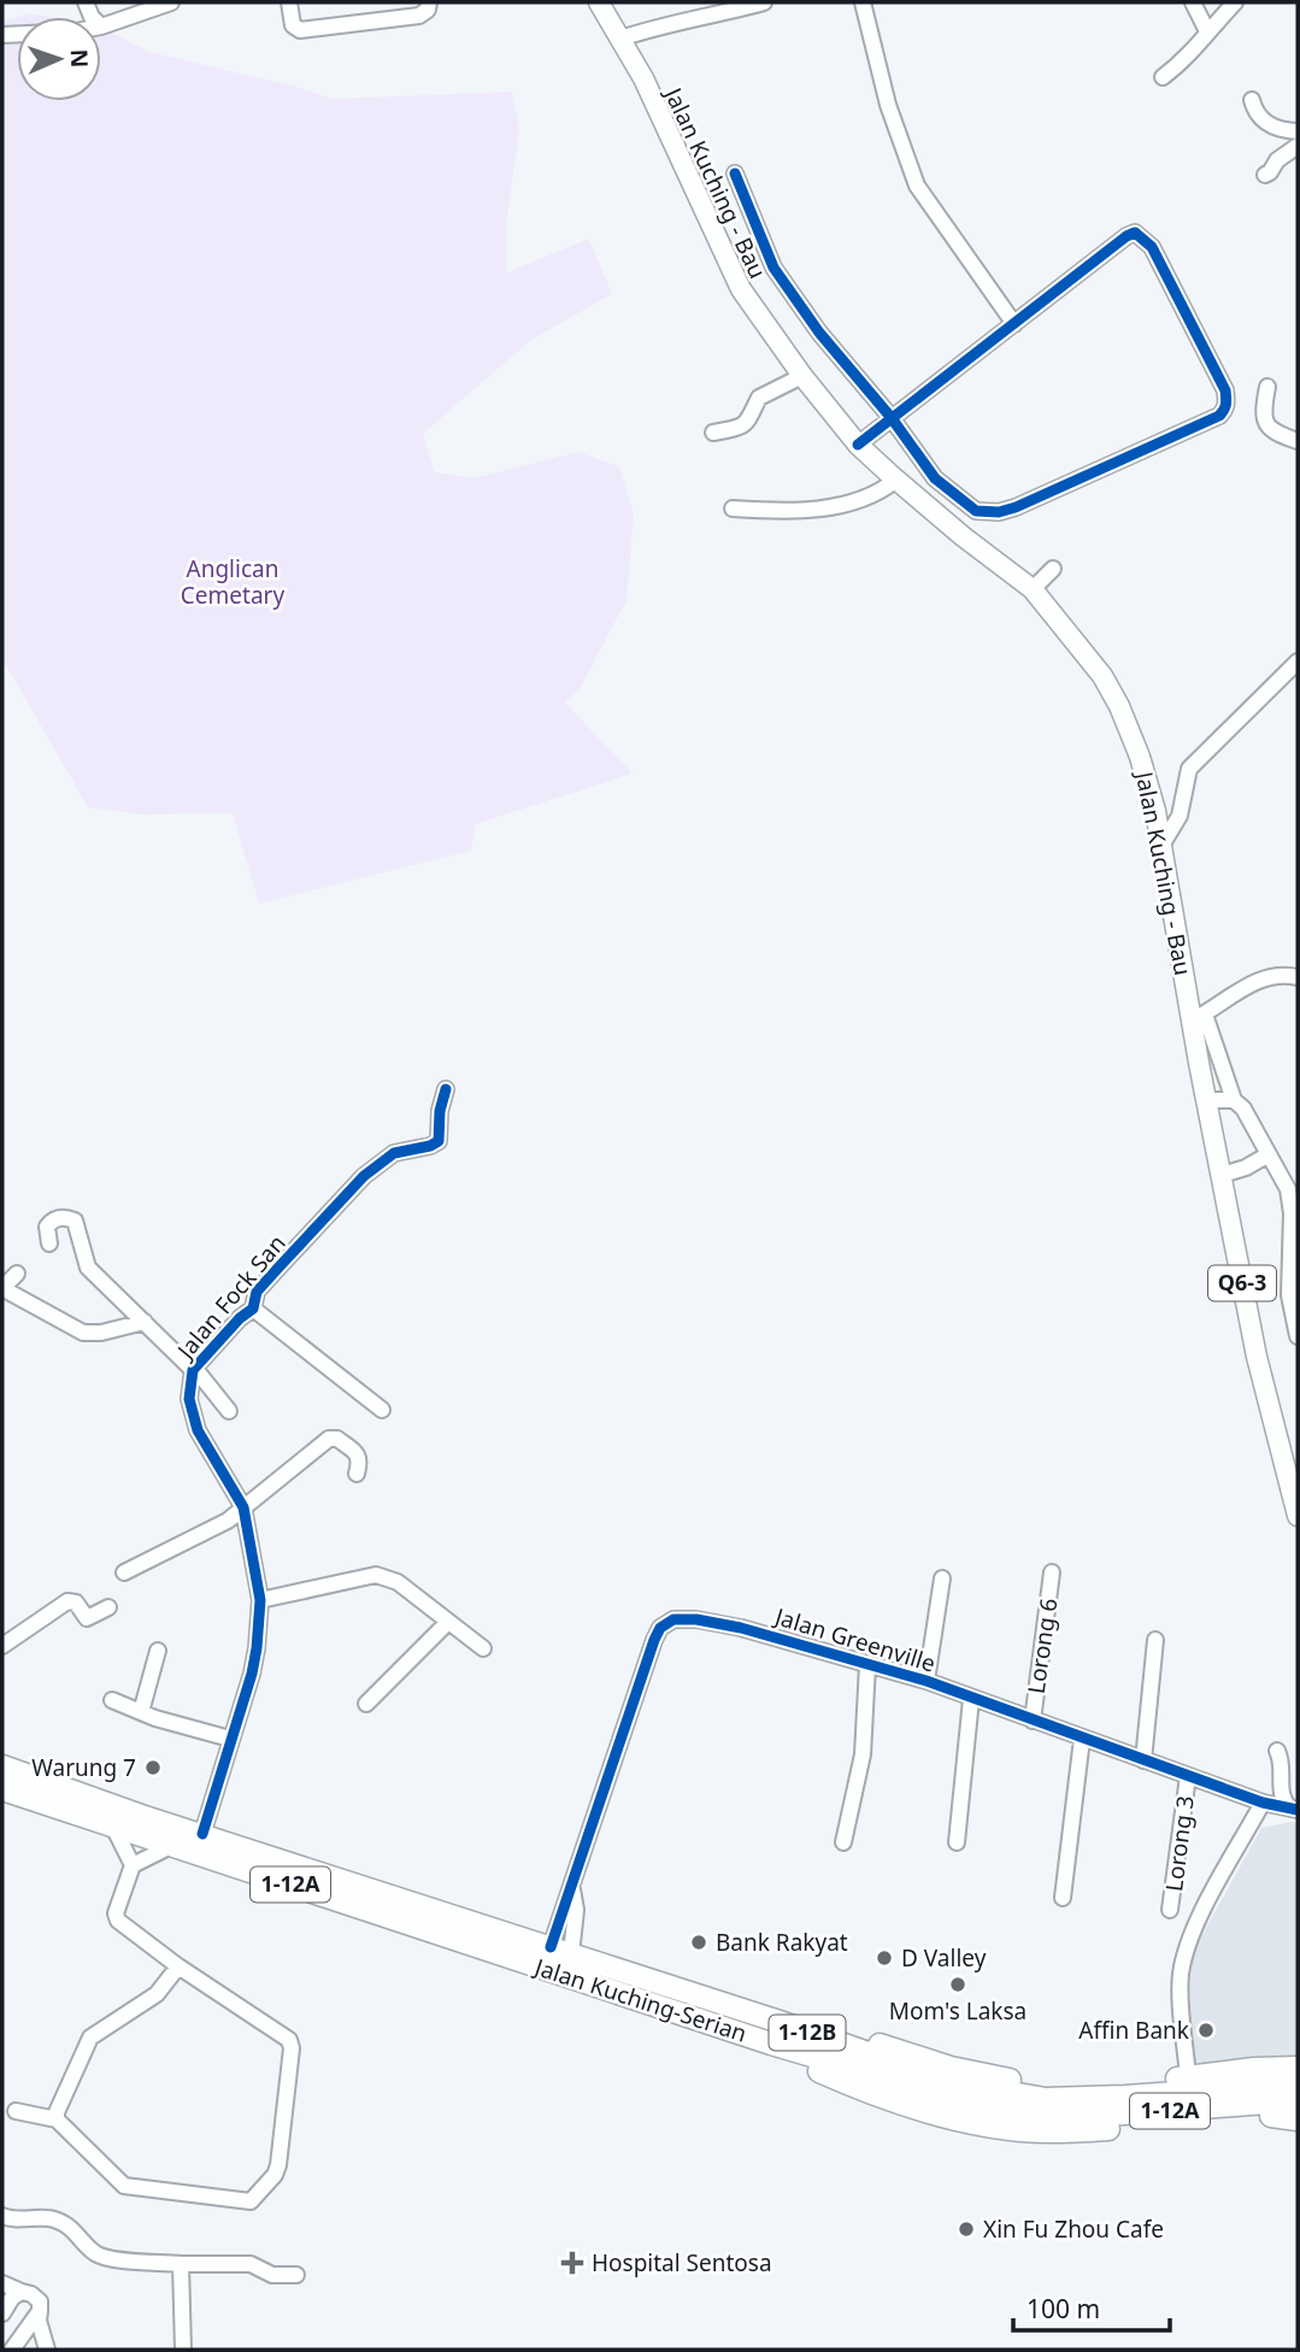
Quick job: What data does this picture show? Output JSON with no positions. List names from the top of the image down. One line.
{"streets":{"highway":["1-12A","Jalan Kuching-Serian","1-12B"],"main road":["Jalan Kuching - Bau","Q6-3"],"street":["Jalan Fock San","Jalan Greenville","Lorong 6","Lorong 3"]},"crossings":[["Jalan Fock San","Jalan Kuching-Serian"],["Jalan Greenville","Lorong 6"],["Jalan Greenville","Lorong 3"],["Jalan Greenville","Jalan Kuching-Serian"]],"parks":["Anglican Cemetary"],"places":{"other":["Warung 7","Bank Rakyat","D Valley","Mom's Laksa","Affin Bank","Xin Fu Zhou Cafe"],"health":["Hospital Sentosa"]},"scale_bar":"100 m","north":"right"}
